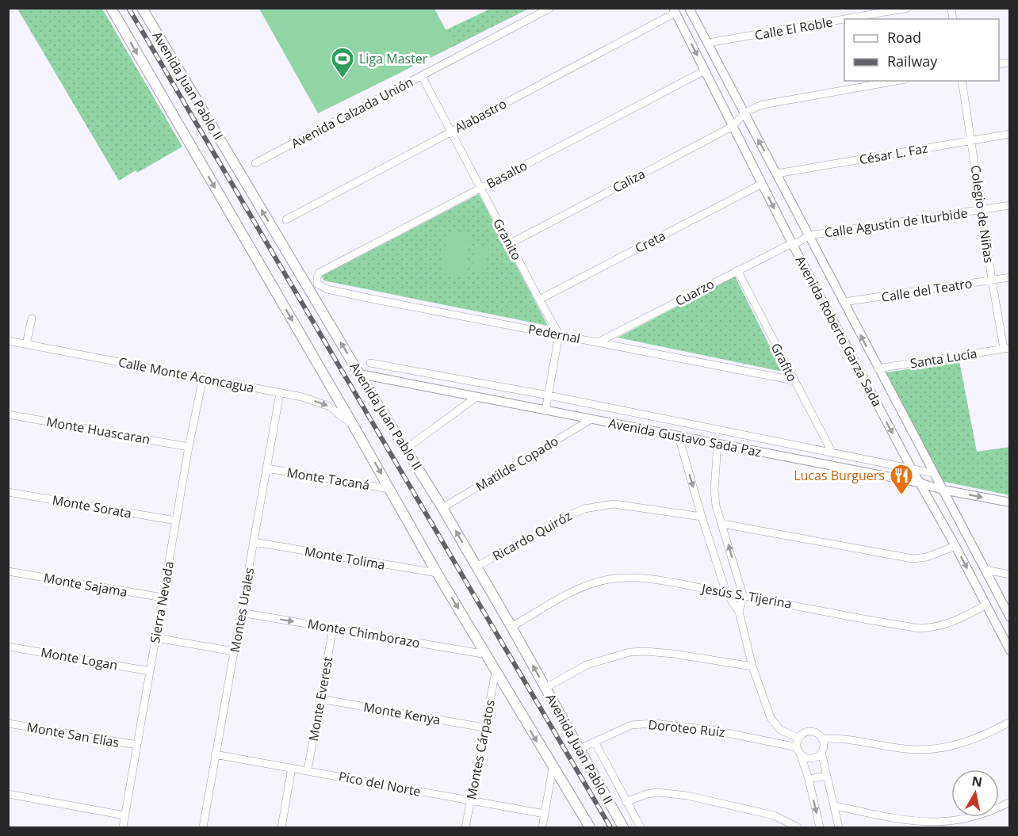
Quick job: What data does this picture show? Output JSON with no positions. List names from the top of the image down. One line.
{"streets":{"main road":["Avenida Juan Pablo II"],"street":["Calle El Roble","Avenida Calzada Unión","Alabastro","César L. Faz","Basalto","Caliza","Colegio de Niñas","Calle Agustín de Iturbide","Granito","Creta","Calle del Teatro","Cuarzo","Avenida Roberto Garza Sada","Pedernal","Santa Lucía","Grafito","Calle Monte Aconcagua","Monte Huascaran","Avenida Gustavo Sada Paz","Matilde Copado","Monte Tacaná","Monte Sorata","Ricardo Quiróz","Monte Tolima","Monte Sajama","Jesús S. Tijerina","Sierra Nevada","Montes Urales","Monte Chimborazo","Monte Logan","Monte Everest","Monte Kenya","Doroteo Ruíz","Monte San Elías","Montes Cárpatos","Pico del Norte"]},"crossings":[["Calle El Roble","Avenida Roberto Garza Sada"],["Avenida Juan Pablo II","Calle Monte Aconcagua"],["Avenida Juan Pablo II","Avenida Gustavo Sada Paz"],["Avenida Juan Pablo II","Matilde Copado"],["Avenida Juan Pablo II","Monte Tacaná"],["Avenida Juan Pablo II","Ricardo Quiróz"],["Avenida Juan Pablo II","Monte Tolima"],["Avenida Juan Pablo II","Jesús S. Tijerina"],["Avenida Juan Pablo II","Monte Chimborazo"],["Avenida Juan Pablo II","Doroteo Ruíz"],["Avenida Juan Pablo II","Montes Cárpatos"],["Avenida Calzada Unión","Granito"],["Alabastro","Granito"],["Alabastro","Avenida Roberto Garza Sada"],["César L. Faz","Colegio de Niñas"],["César L. Faz","Avenida Roberto Garza Sada"],["Basalto","Granito"],["Basalto","Avenida Roberto Garza Sada"],["Basalto","Pedernal"],["Caliza","Granito"],["Caliza","Avenida Roberto Garza Sada"],["Colegio de Niñas","Calle Agustín de Iturbide"],["Colegio de Niñas","Calle del Teatro"],["Colegio de Niñas","Santa Lucía"],["Calle Agustín de Iturbide","Cuarzo"],["Calle Agustín de Iturbide","Avenida Roberto Garza Sada"],["Granito","Creta"],["Granito","Pedernal"],["Creta","Avenida Roberto Garza Sada"],["Calle del Teatro","Avenida Roberto Garza Sada"],["Cuarzo","Avenida Roberto Garza Sada"],["Cuarzo","Pedernal"],["Cuarzo","Grafito"],["Avenida Roberto Garza Sada","Santa Lucía"],["Avenida Roberto Garza Sada","Avenida Gustavo Sada Paz"],["Avenida Roberto Garza Sada","Jesús S. Tijerina"],["Pedernal","Grafito"],["Grafito","Avenida Gustavo Sada Paz"],["Calle Monte Aconcagua","Sierra Nevada"],["Calle Monte Aconcagua","Montes Urales"],["Monte Huascaran","Sierra Nevada"],["Avenida Gustavo Sada Paz","Matilde Copado"],["Monte Tacaná","Montes Urales"],["Monte Sorata","Sierra Nevada"],["Monte Tolima","Montes Urales"],["Monte Sajama","Sierra Nevada"],["Sierra Nevada","Monte Logan"],["Sierra Nevada","Monte San Elías"],["Montes Urales","Monte Chimborazo"],["Montes Urales","Pico del Norte"],["Monte Chimborazo","Monte Everest"],["Monte Everest","Monte Kenya"],["Monte Everest","Pico del Norte"],["Monte Kenya","Montes Cárpatos"],["Montes Cárpatos","Pico del Norte"]],"one_way":["Monte Chimborazo"],"places":{"sports":["Liga Master"],"restaurant":["Lucas Burguers"]},"legend":["Road","Railway"],"north":"top"}
